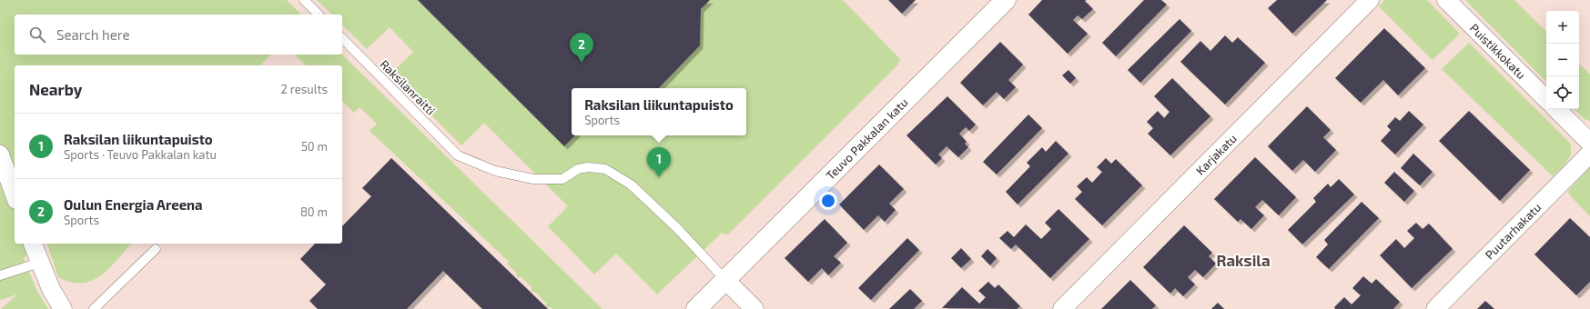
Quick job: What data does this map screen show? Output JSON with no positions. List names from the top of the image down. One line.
{"streets":{"street":["Puistikkokatu","Teuvo Pakkalan katu","Karjakatu","Puutarhakatu"],"lane":["Raksilanraitti"]},"crossings":[["Raksilanraitti","Teuvo Pakkalan katu"]],"districts":["Raksila"],"page":{"map_buttons":["+","−"],"search":"Search here","pins":["2","1"],"heading":["Nearby","2 results"],"popup":["Raksilan liikuntapuisto","Sports"],"list":[{"mark":"1","name":"Raksilan liikuntapuisto","note":"Sports · Teuvo Pakkalan katu","value":"50 m"},{"mark":"2","name":"Oulun Energia Areena","note":"Sports","value":"80 m"}]}}
